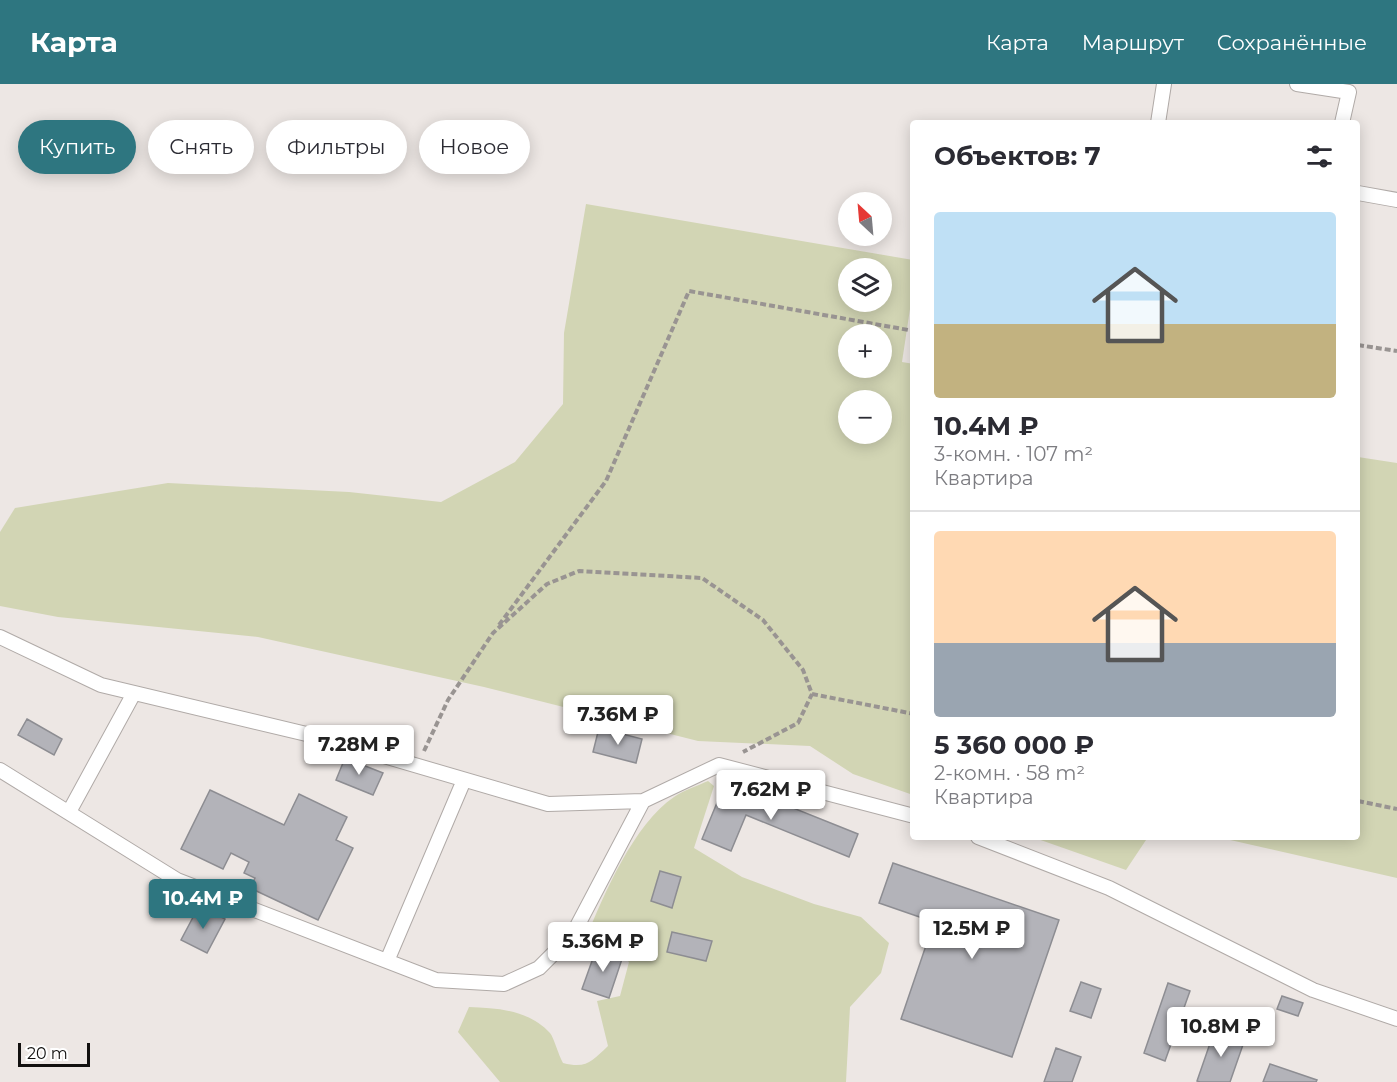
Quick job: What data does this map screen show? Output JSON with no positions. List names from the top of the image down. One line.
{"scale_bar":"20 m","north":"top left","page":{"header":"Карта","nav":["Карта","Маршрут","Сохранённые"],"chip":["Купить","Снять","Фильтры","Новое"],"heading":"Объектов: 7","map_buttons":["+","−"],"list":[{"name":"10.4M ₽","note":"3-комн. · 107 m² · Квартира"},{"name":"5 360 000 ₽","note":"2-комн. · 58 m² · Квартира"}],"price":["7.36M ₽","7.28M ₽","7.62M ₽","10.4M ₽","12.5M ₽","5.36M ₽","10.8M ₽"],"scale":"20 m"}}
